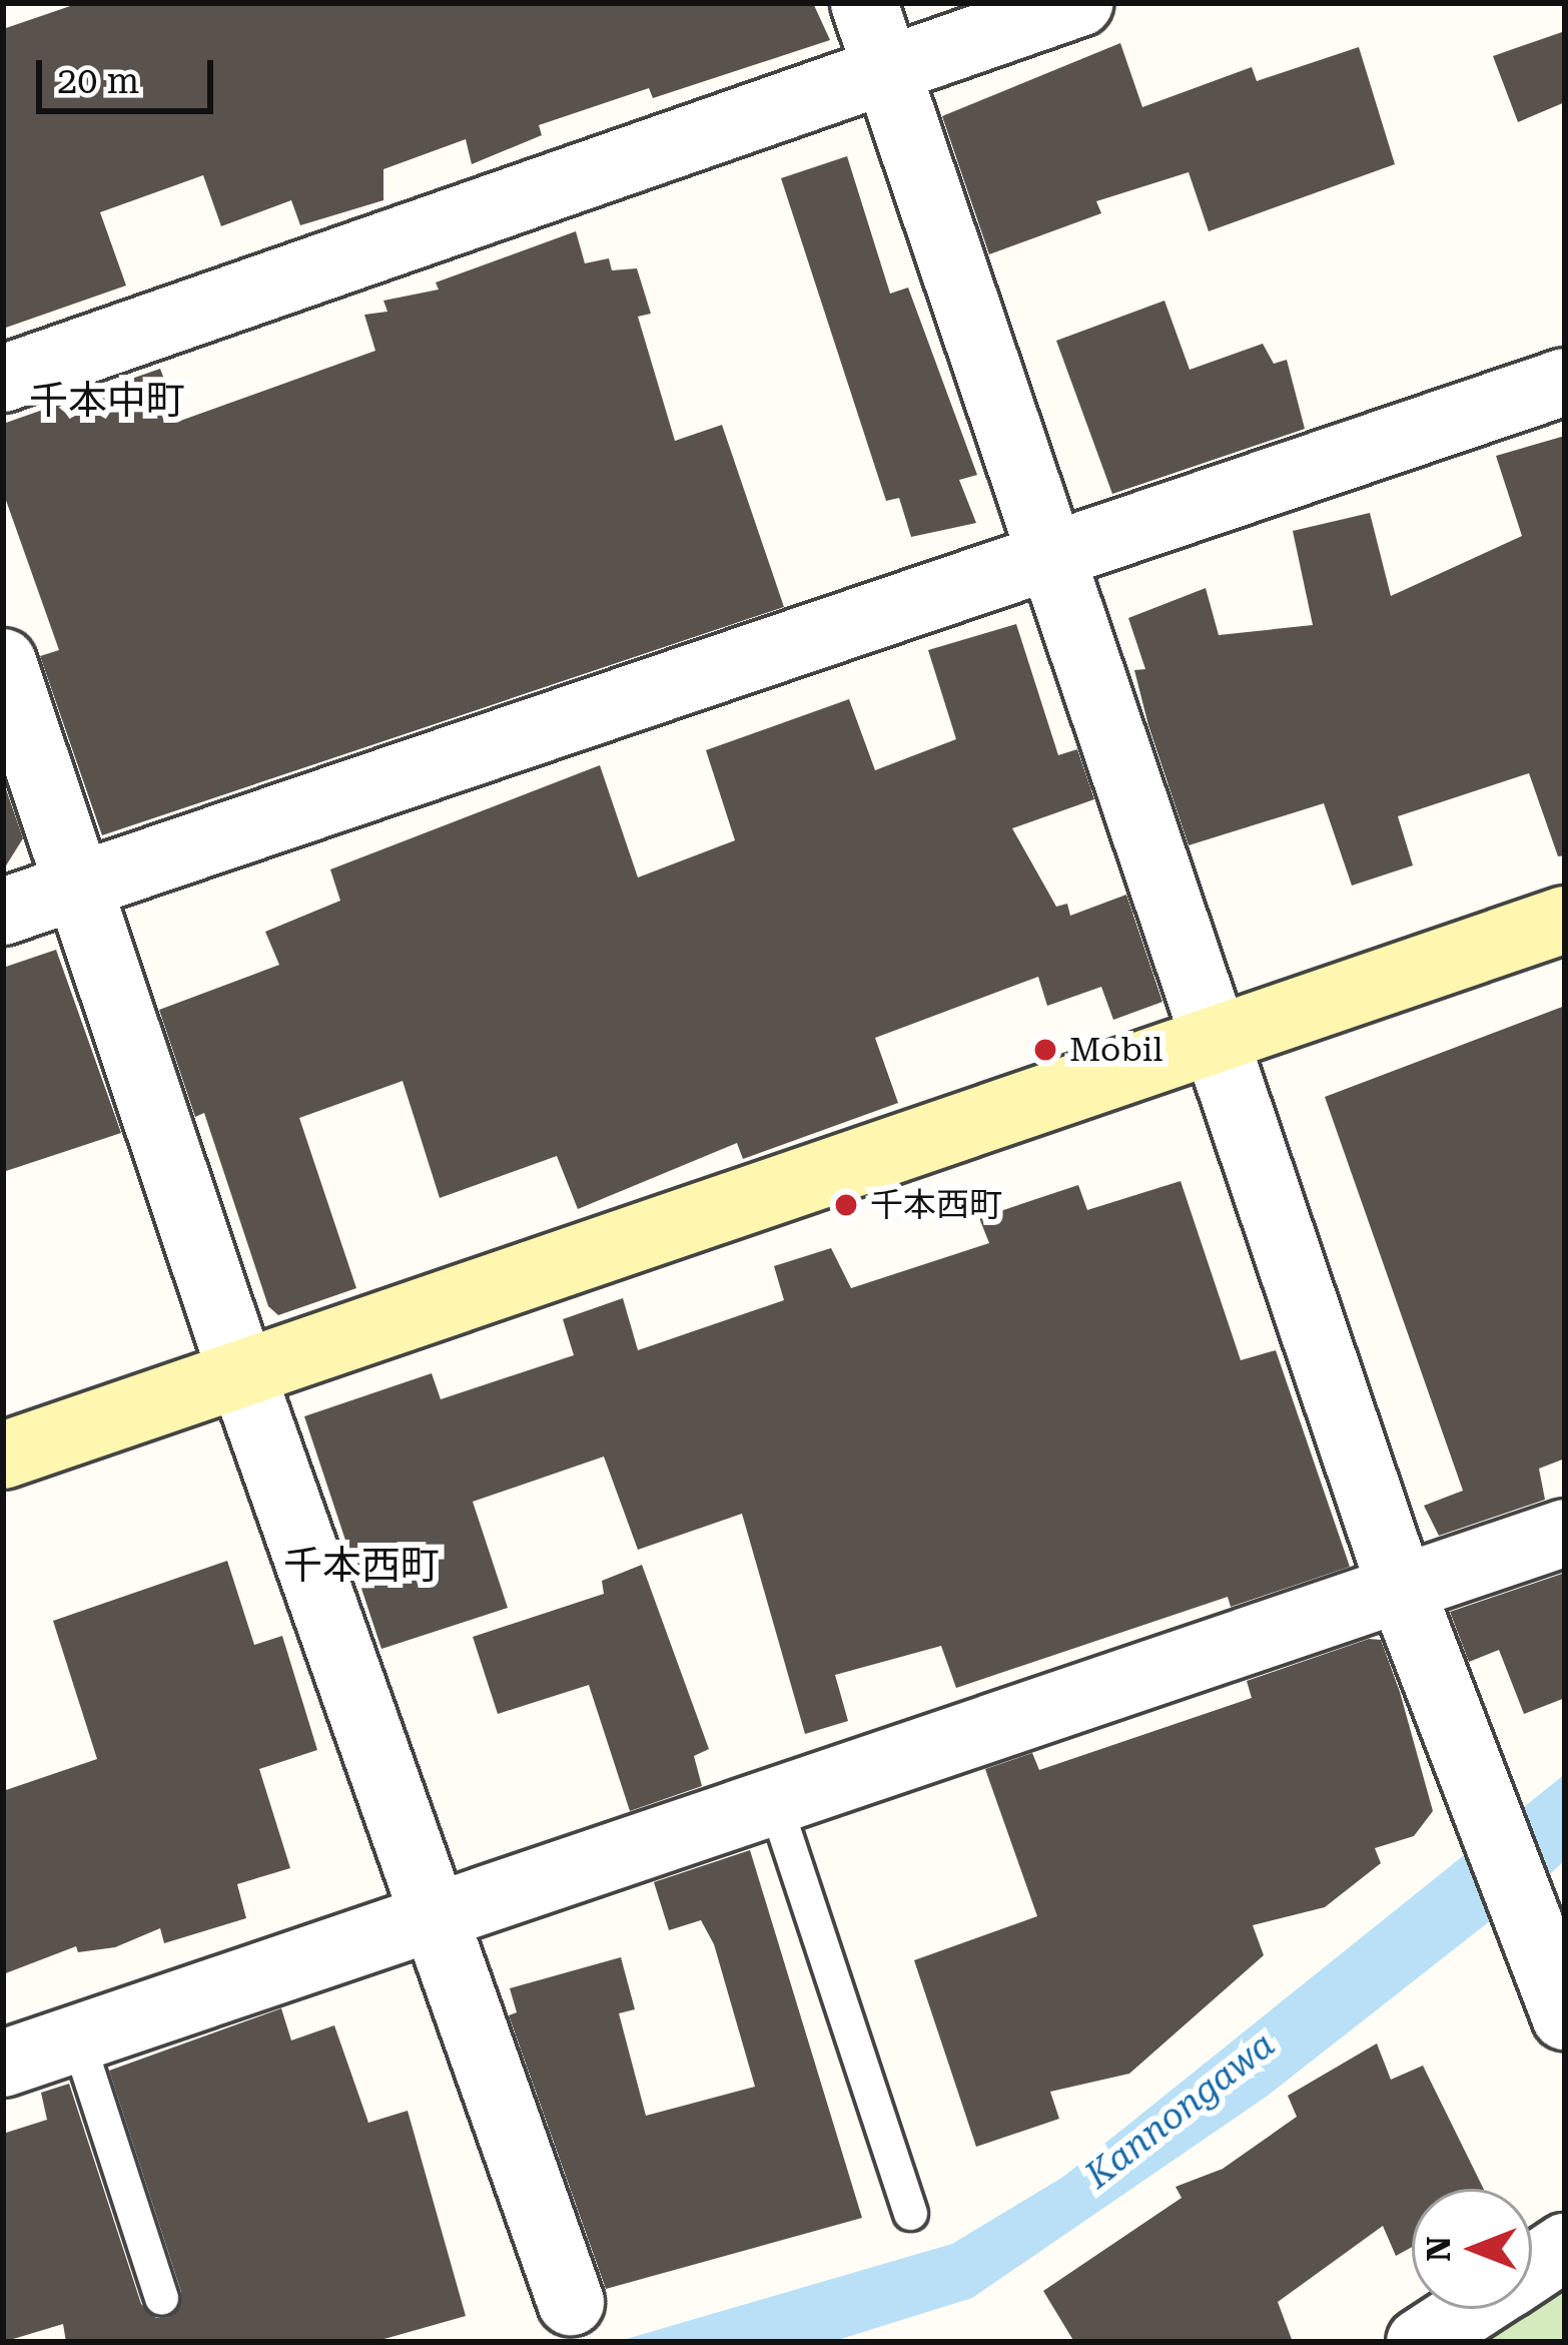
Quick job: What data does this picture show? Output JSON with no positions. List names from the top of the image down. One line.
{"districts":["千本中町","千本西町"],"water":["Kannongawa"],"places":["Mobil","千本西町"],"scale_bar":"20 m","north":"left"}
